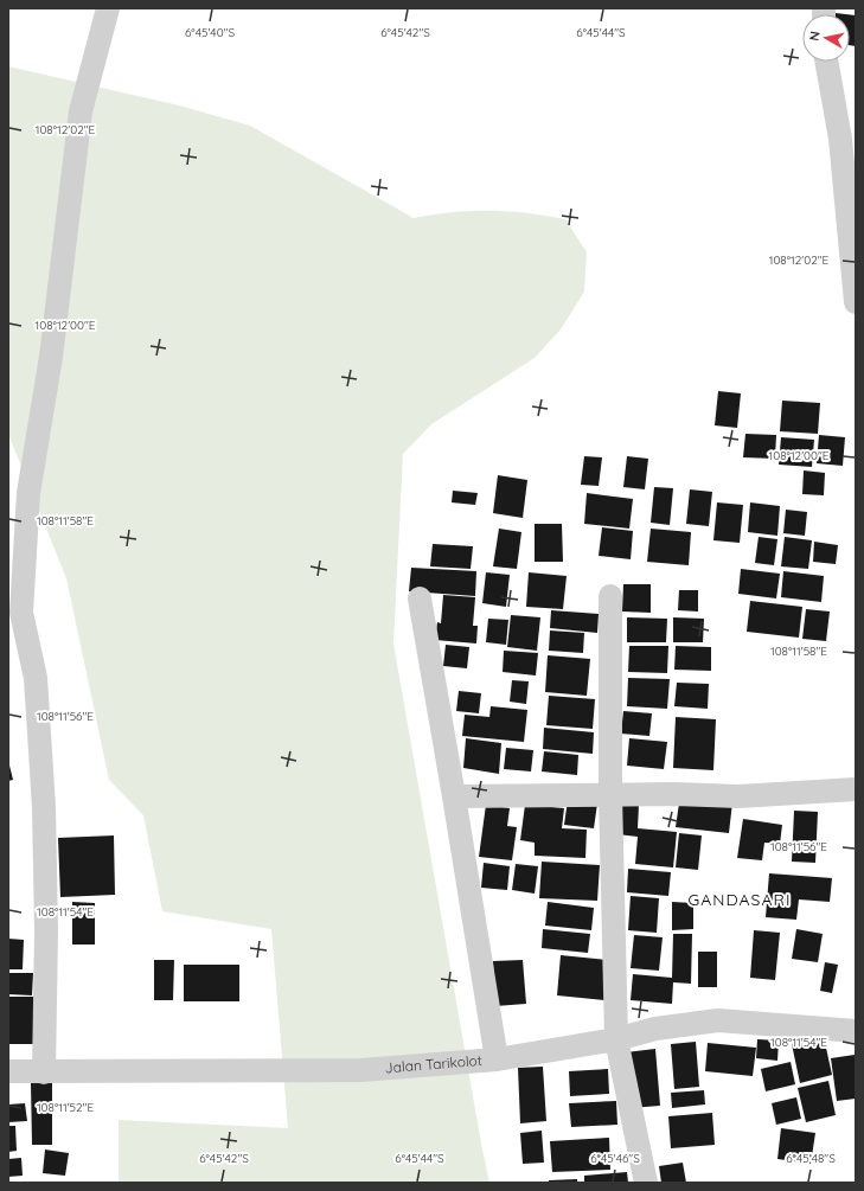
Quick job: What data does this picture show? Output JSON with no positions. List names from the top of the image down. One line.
{"streets":{"street":["Jalan Tarikolot"]},"districts":["GANDASARI"],"north":"left","coordinates":["6°45'40\"S","6°45'42\"S","6°45'44\"S","108°12'02\"E","108°12'00\"E","108°11'58\"E","108°11'56\"E","108°11'54\"E","108°11'52\"E","6°45'46\"S","6°45'48\"S"]}
